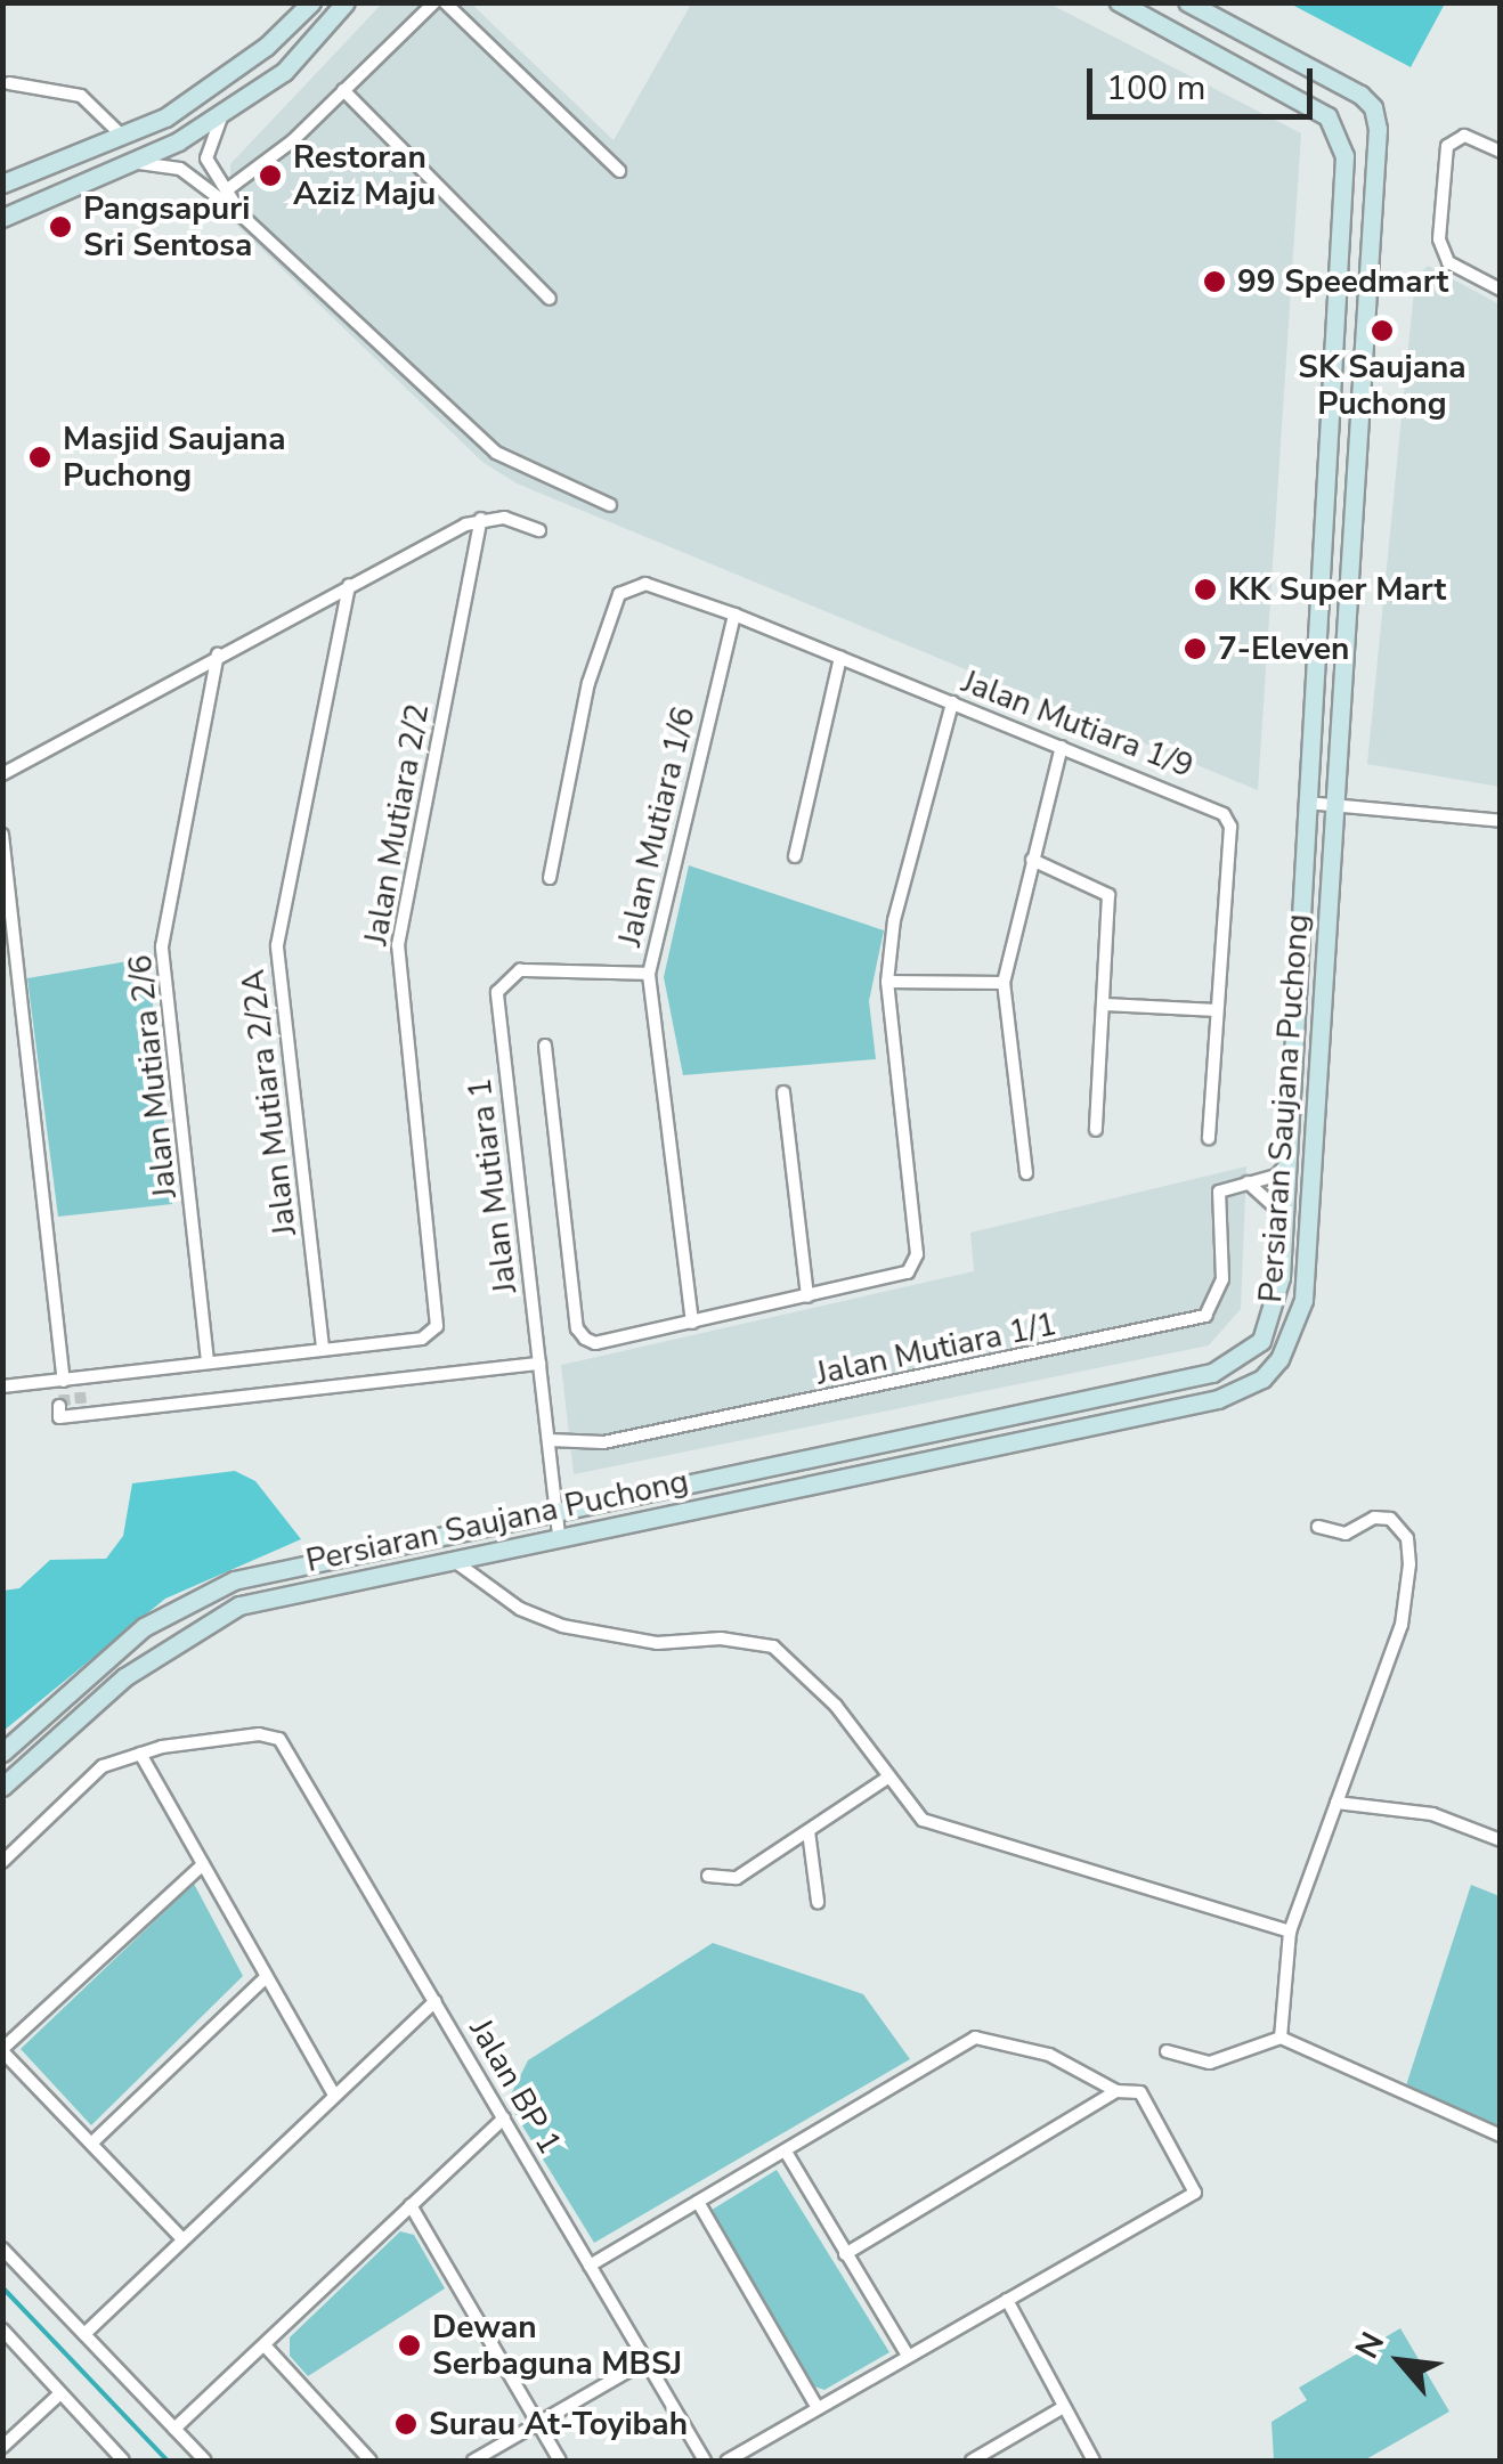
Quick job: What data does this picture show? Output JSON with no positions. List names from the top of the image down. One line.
{"streets":{"street":["Jalan Mutiara 1/9","Jalan Mutiara 2/2","Jalan Mutiara 1/6","Jalan Mutiara 2/6","Jalan Mutiara 2/2A","Persiaran Saujana Puchong","Jalan Mutiara 1","Jalan Mutiara 1/1","Jalan BP 1"]},"crossings":[["Jalan Mutiara 1/9","Jalan Mutiara 1/6"],["Jalan Mutiara 2/2","Jalan Mutiara 2/2A"],["Jalan Mutiara 1/6","Jalan Mutiara 1"],["Persiaran Saujana Puchong","Jalan Mutiara 1"],["Jalan Mutiara 1","Jalan Mutiara 1/1"]],"places":["Restoran Aziz Maju","Pangsapuri Sri Sentosa","99 Speedmart","SK Saujana Puchong","Masjid Saujana Puchong","KK Super Mart","7-Eleven","Dewan Serbaguna MBSJ","Surau At-Toyibah"],"scale_bar":"100 m","north":"top left"}
